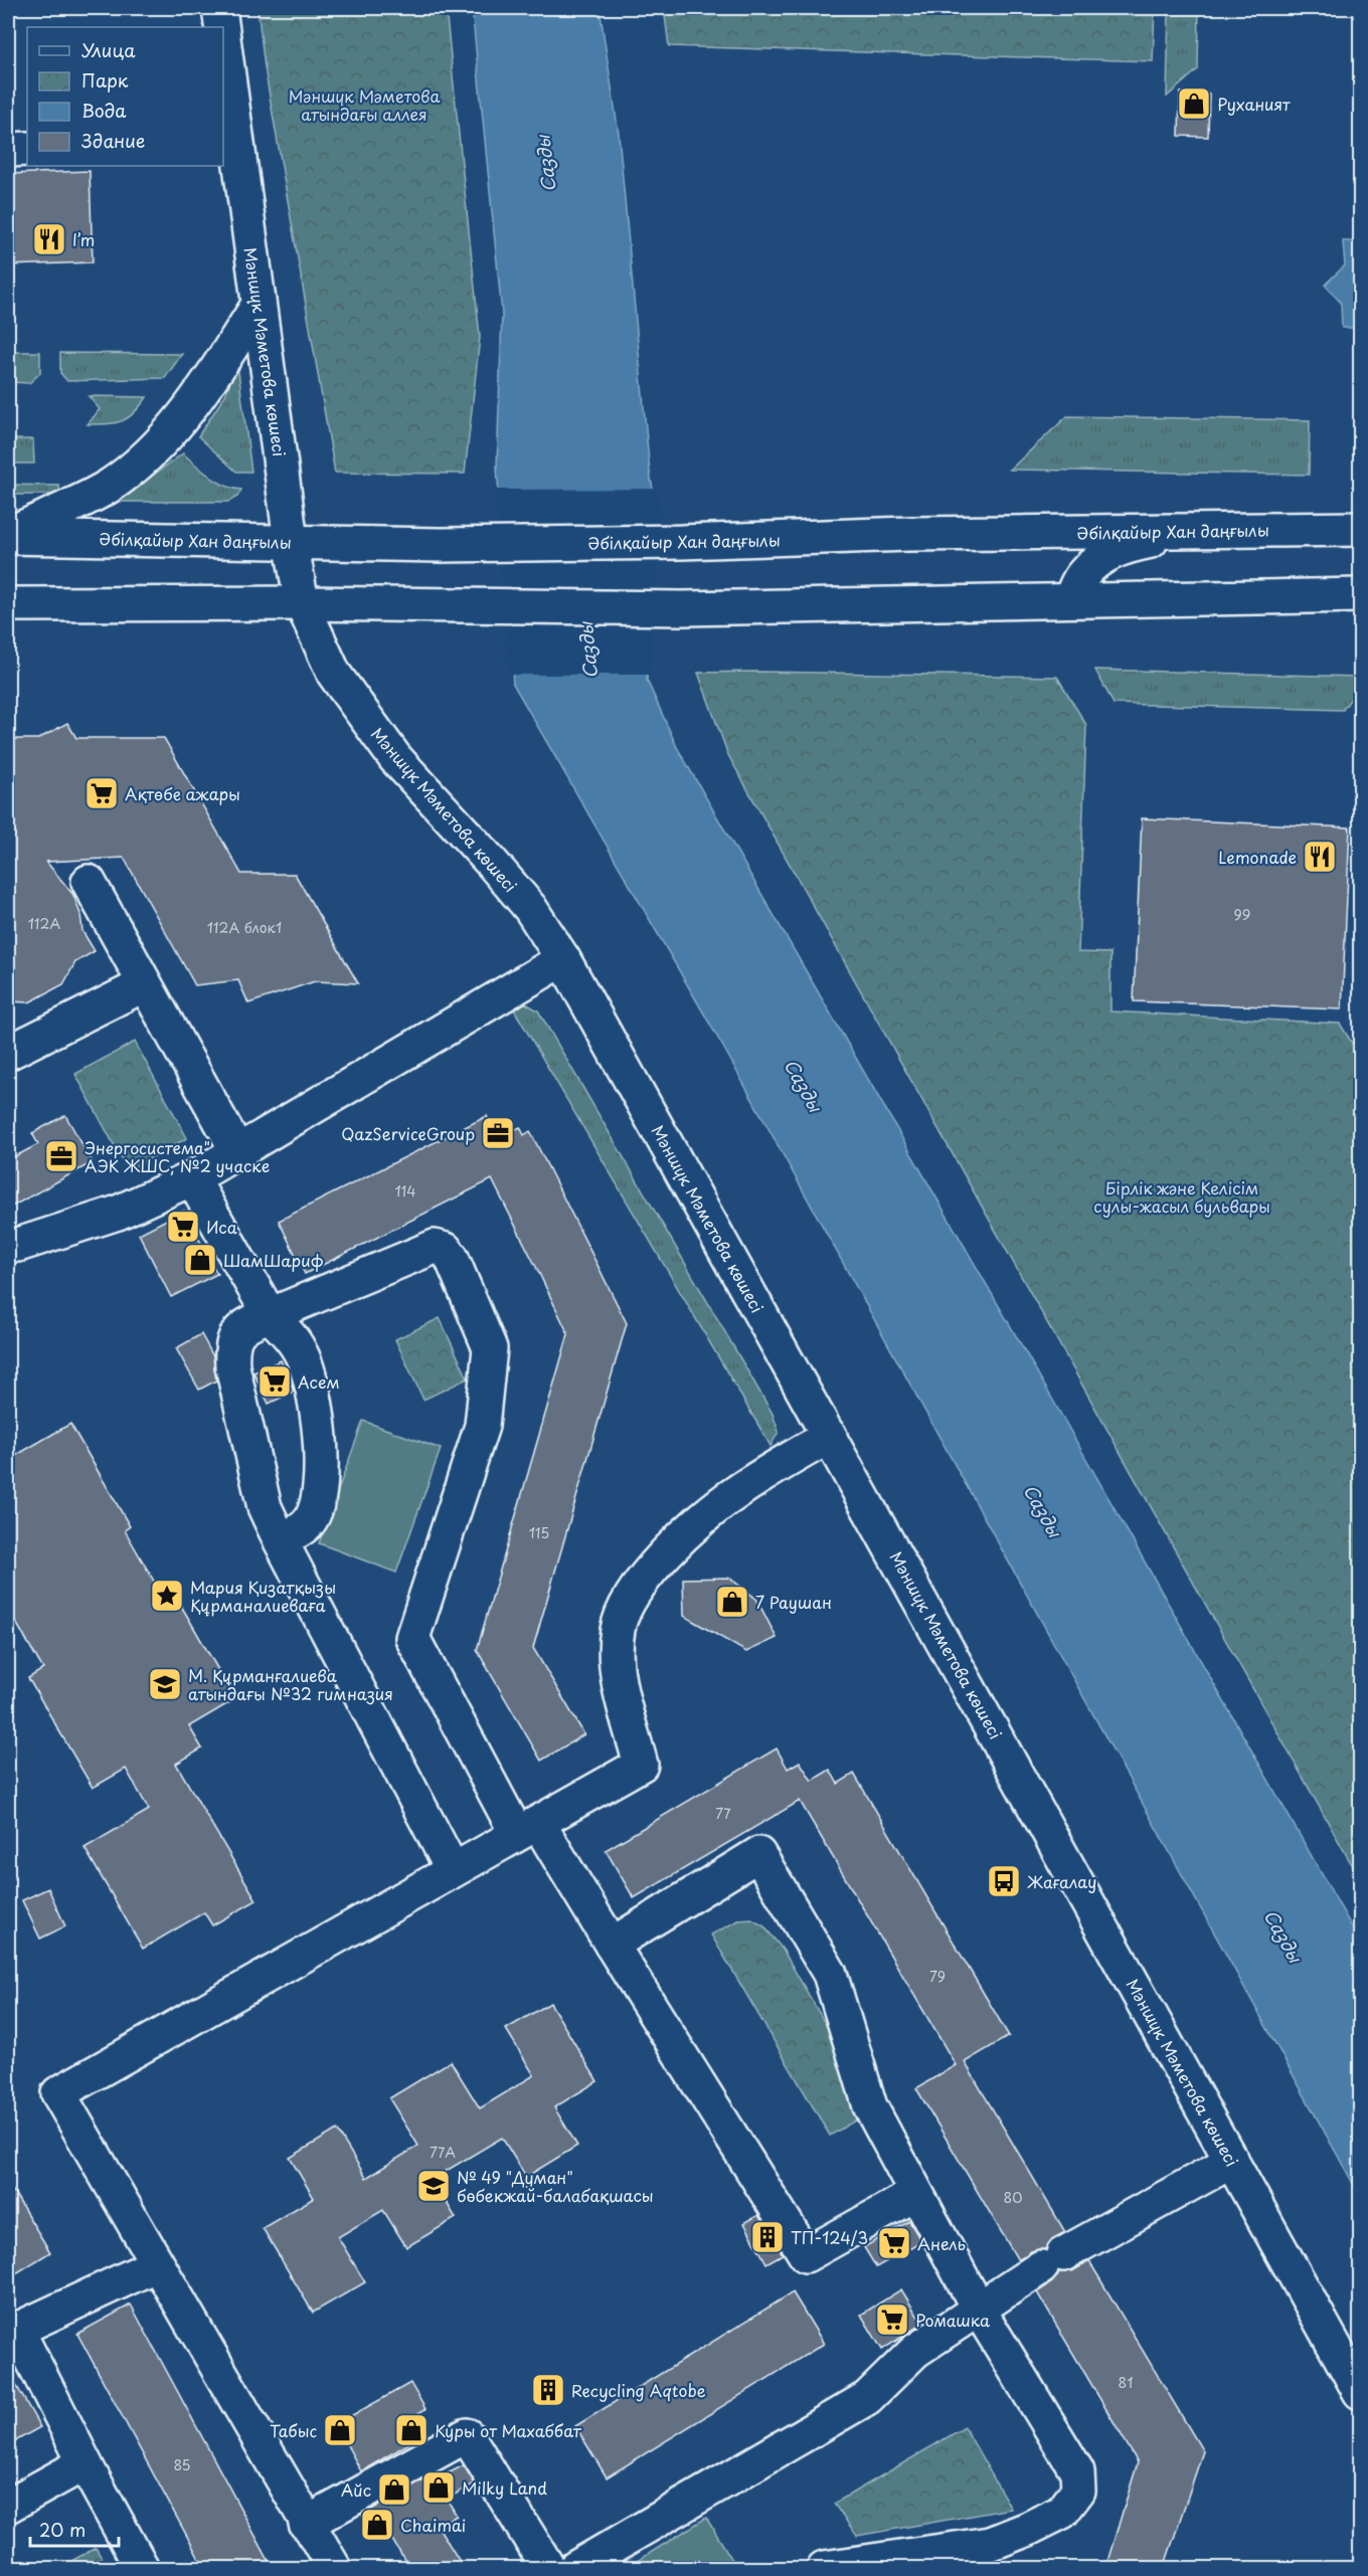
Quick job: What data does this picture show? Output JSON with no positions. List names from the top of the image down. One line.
{"streets":{"main road":["Мәншүк Мәметова көшесі","Әбілқайыр Хан даңғылы"]},"crossings":[["Мәншүк Мәметова көшесі","Әбілқайыр Хан даңғылы"]],"water":["Сазды"],"parks":["Мәншүк Мәметова атындағы аллея","Бірлік және Келісім сулы-жасыл бульвары"],"places":{"shop":["Руханият","ШамШариф","7 Раушан","Табыс","Куры от Махаббат","Milky Land","Айс","Chaimai"],"restaurant":["I’m","Lemonade"],"supermarket":["Ақтөбе ажары","Иса","Асем","Анель","Ромашка"],"office":["QazServiceGroup","Энергосистема\" АЭК ЖШС, №2 учаске"],"place":["Мария Қизатқызы Құрманалиеваға"],"school or university":["М. Құрманғалиева атындағы №32 гимназия","№ 49 \"Думан\" бөбекжай-балабақшасы"],"bus stop":["Жағалау"],"building":["ТП-124/3","Recycling Aqtobe"]},"house_numbers":["99","112А","112А блок1","114","115","77","79","77А","80","81","85"],"legend":["Улица","Парк","Вода","Здание"],"scale_bar":"20 m"}
